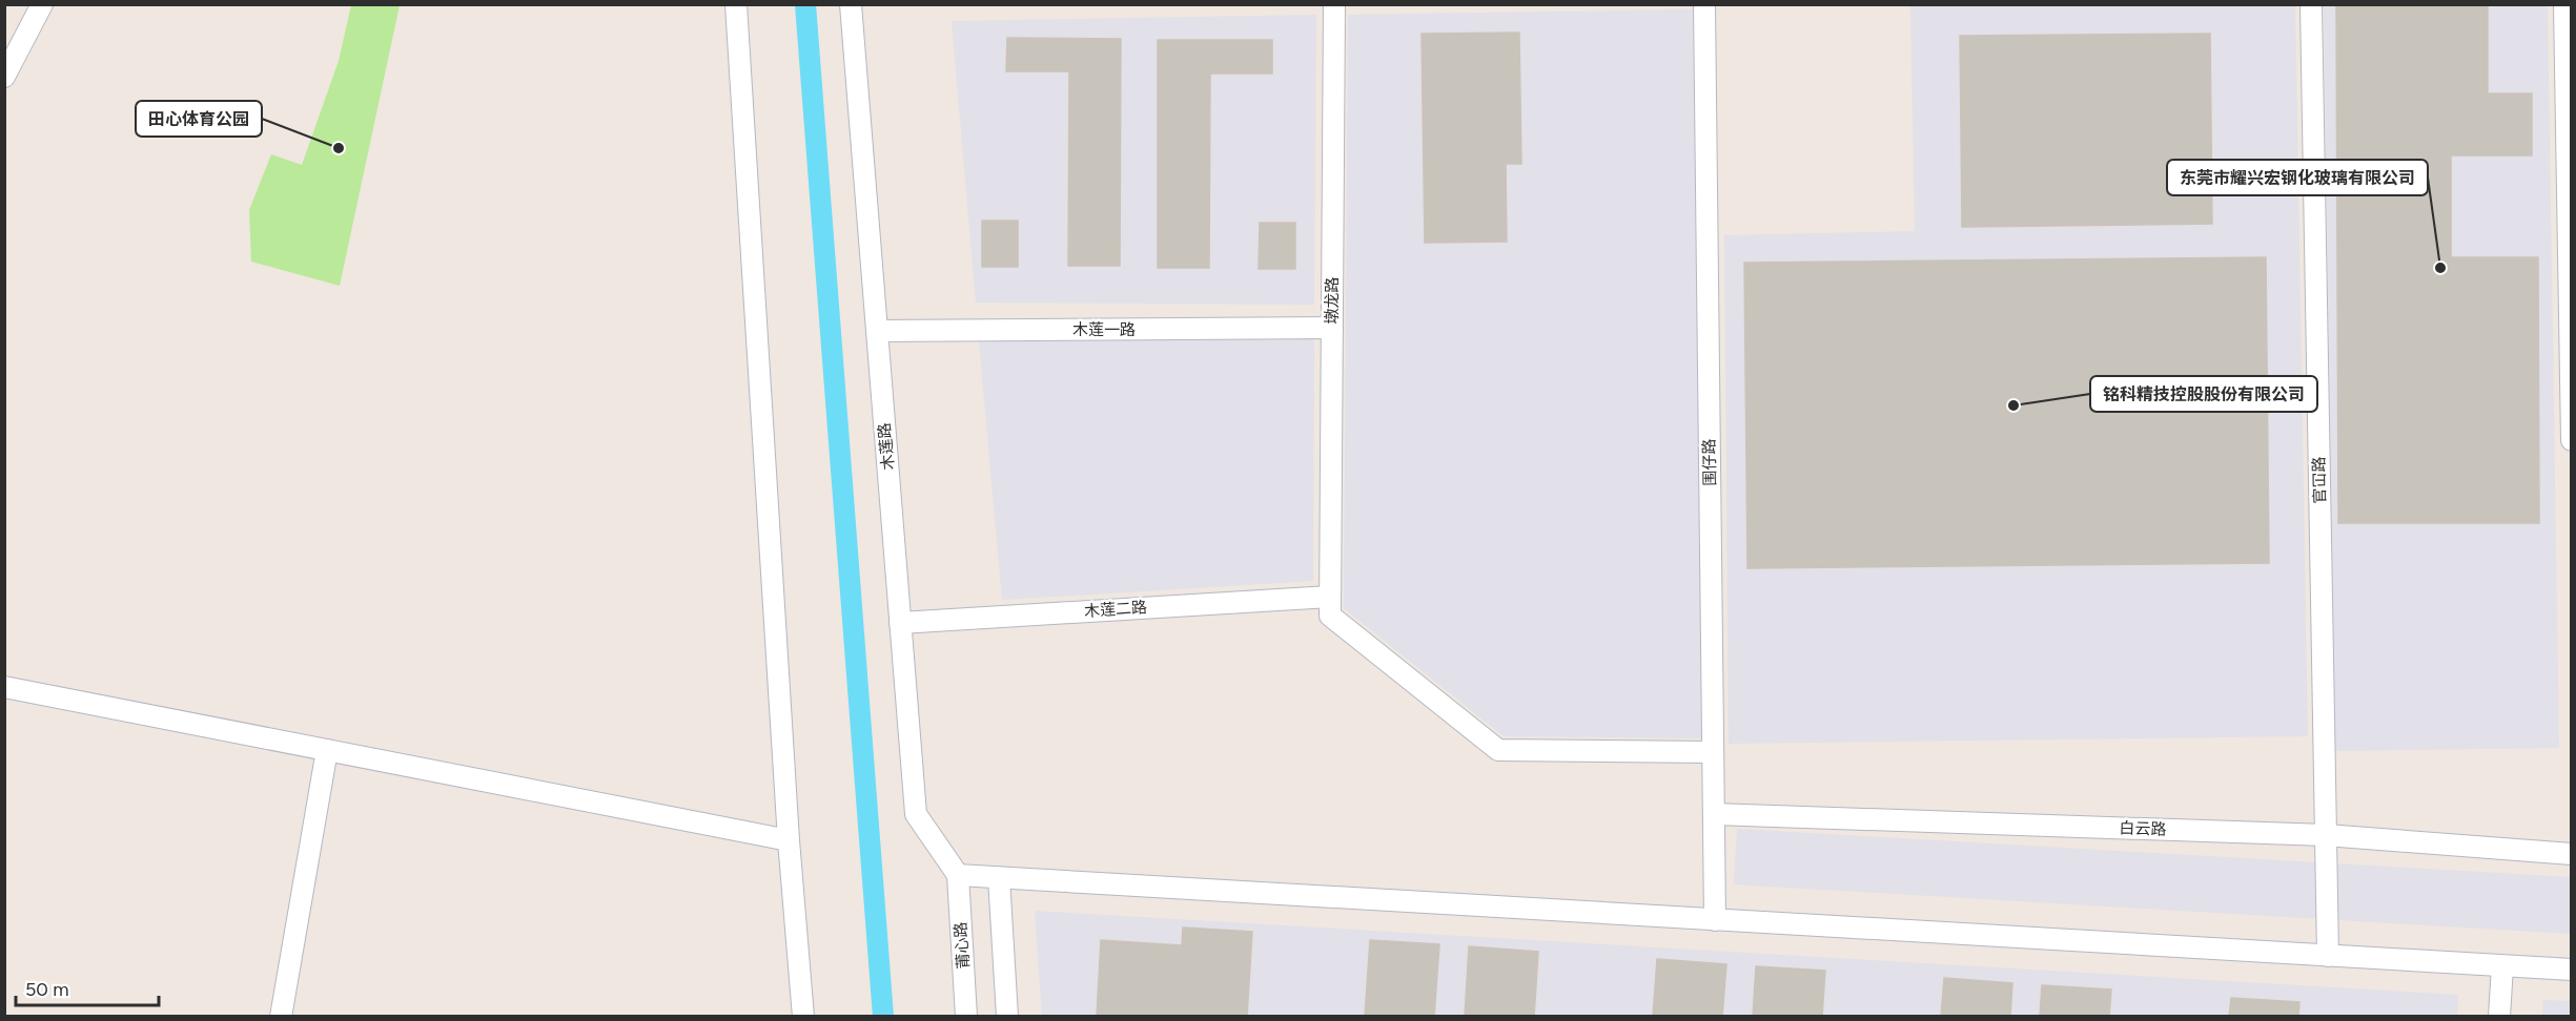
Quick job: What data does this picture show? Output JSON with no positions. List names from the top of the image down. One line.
{"streets":{"street":["墩龙路","木莲一路","木莲路","围仔路","官冚路","木莲二路","白云路","莆心路"]},"crossings":[["墩龙路","木莲一路"],["墩龙路","围仔路"],["墩龙路","木莲二路"],["木莲一路","木莲路"],["木莲路","木莲二路"],["木莲路","莆心路"],["围仔路","白云路"],["官冚路","白云路"]],"places":["田心体育公园","东莞市耀兴宏钢化玻璃有限公司","铭科精技控股股份有限公司"],"scale_bar":"50 m"}
